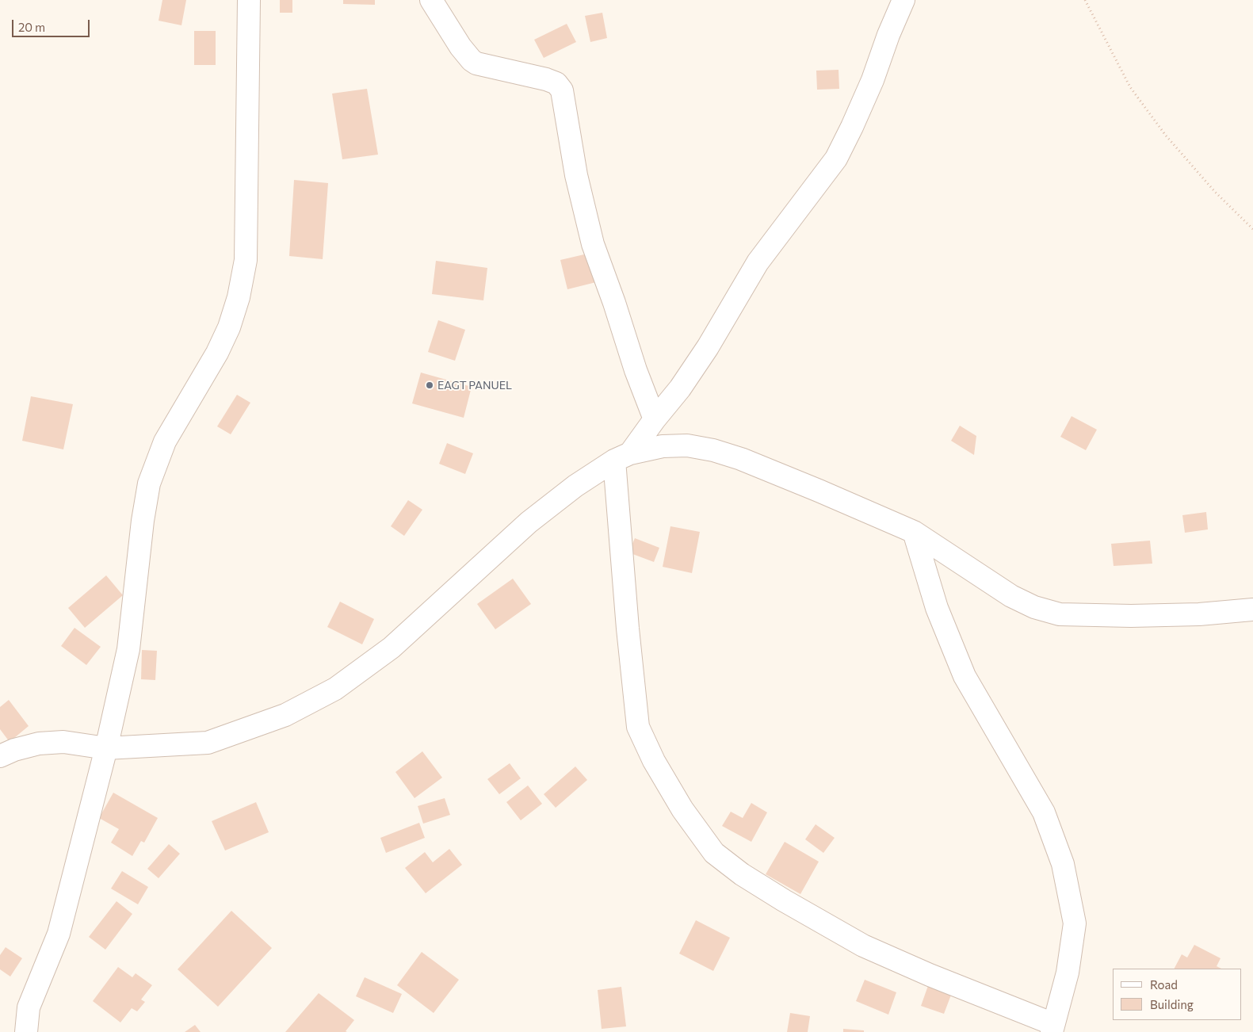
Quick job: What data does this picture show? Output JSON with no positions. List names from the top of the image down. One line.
{"places":["EAGT PANUEL"],"legend":["Road","Building"],"scale_bar":"20 m"}
